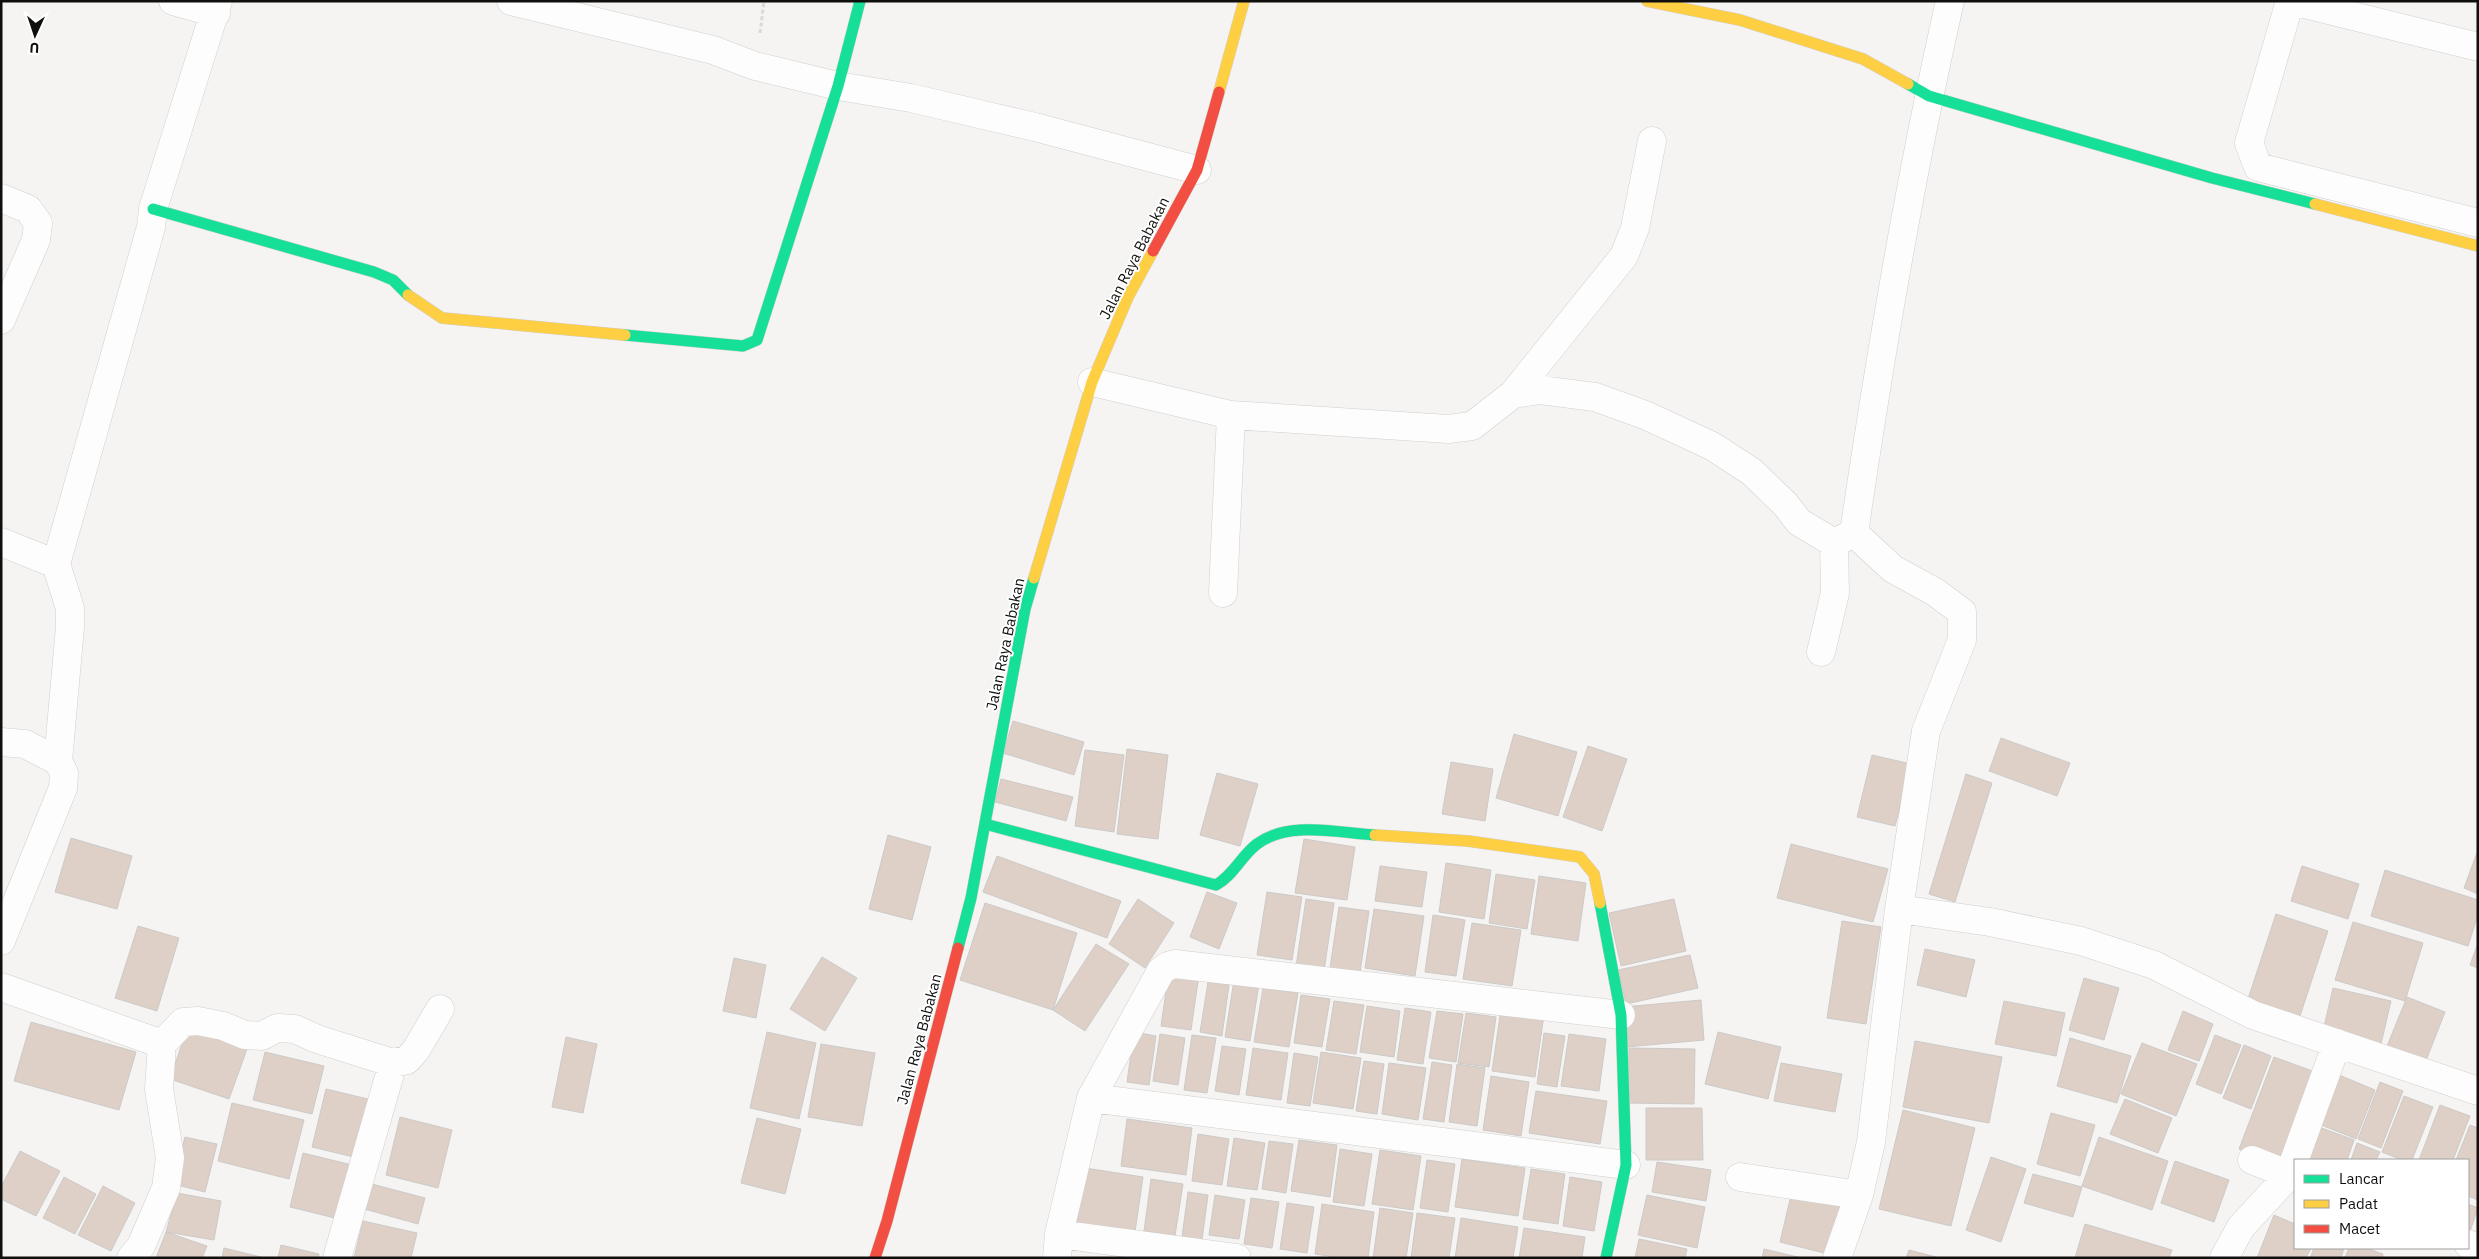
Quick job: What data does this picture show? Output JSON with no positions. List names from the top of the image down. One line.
{"streets":{"street":["Jalan Raya Babakan"]},"legend":["Lancar","Padat","Macet"],"north":"bottom"}
